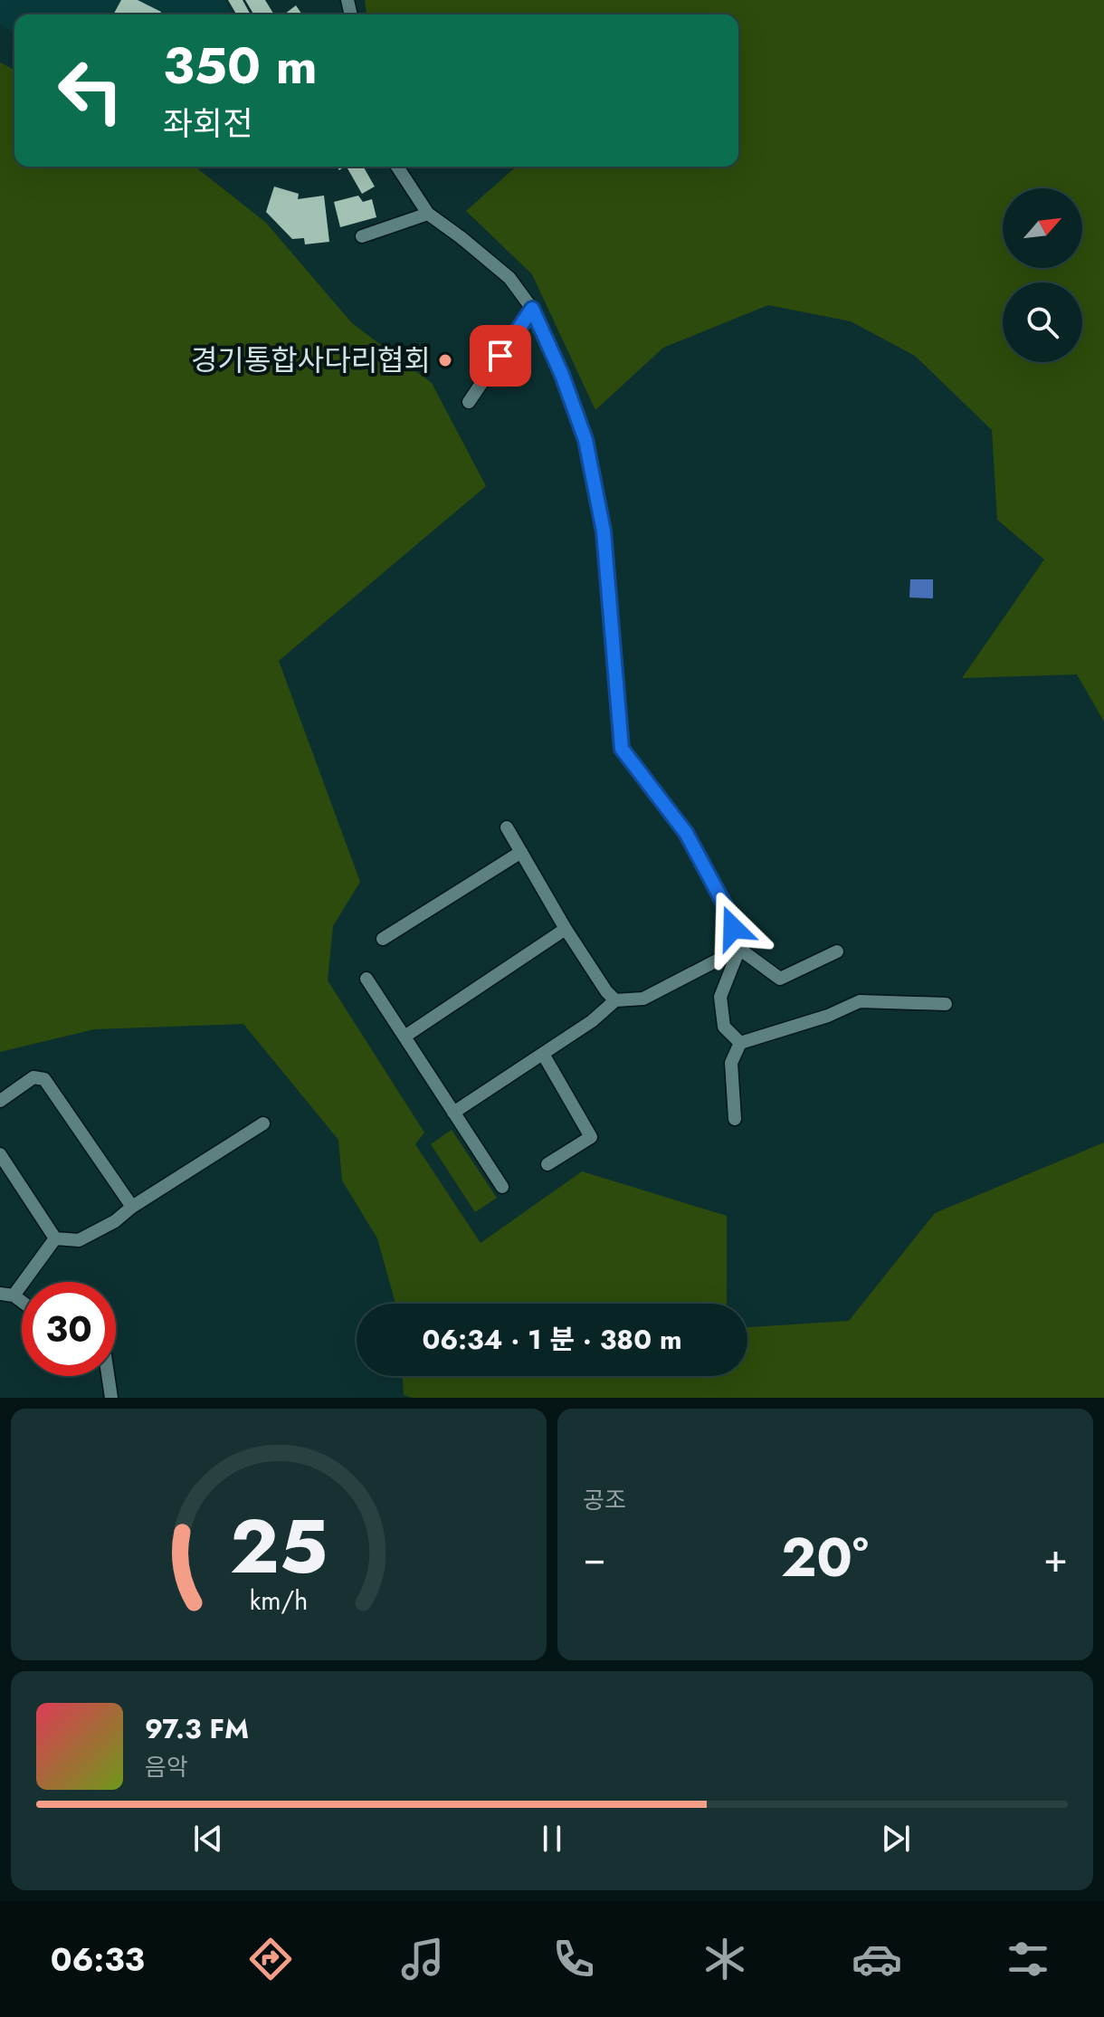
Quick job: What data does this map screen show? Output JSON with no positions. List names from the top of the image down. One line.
{"places":["경기통합사다리협회"],"north":"top right","page":{"turn":["350 m","좌회전"],"limit":"30","trip":"06:34 · 1 분 · 380 m","tile":"공조","heat":["−","20°","+"],"song":["97.3 FM","음악"],"tabs":"06:33","gauge":["25","km/h"]}}
